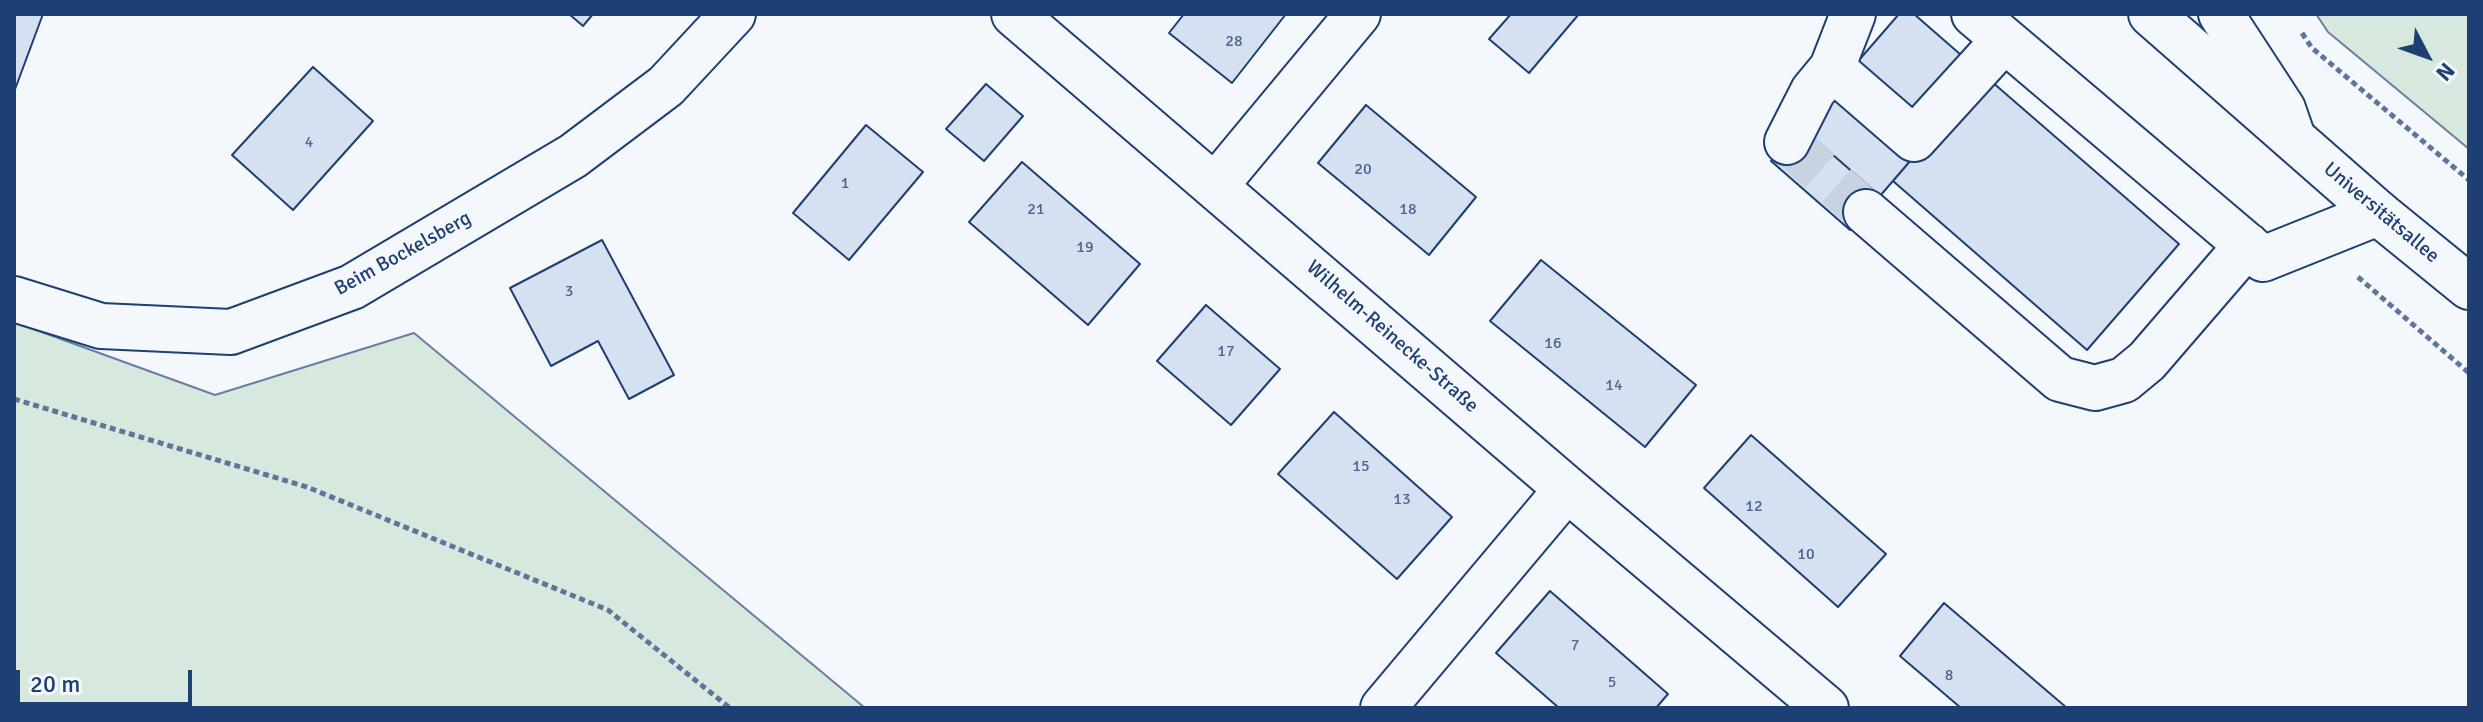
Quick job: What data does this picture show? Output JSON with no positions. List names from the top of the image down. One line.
{"streets":{"street":["Universitätsallee","Beim Bockelsberg","Wilhelm-Reinecke-Straße"]},"house_numbers":["28","4","20","1","21","18","19","3","16","17","14","15","13","12","10","7","8","5"],"scale_bar":"20 m","north":"bottom right"}
